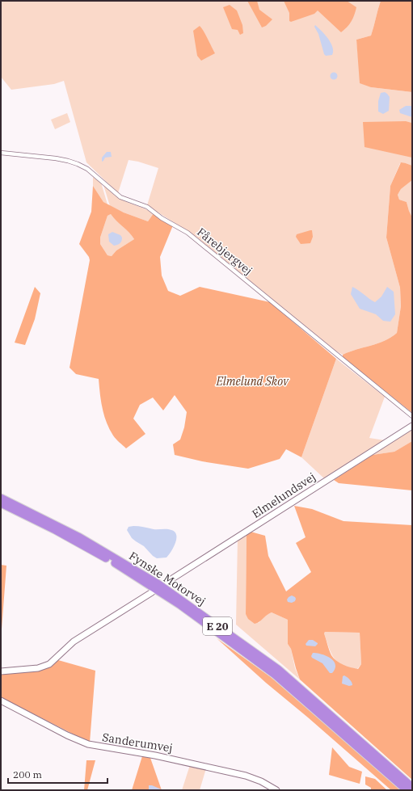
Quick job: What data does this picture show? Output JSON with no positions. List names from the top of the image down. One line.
{"streets":{"highway":["Fynske Motorvej","E 20"],"street":["Fårebjergvej","Elmelundsvej","Sanderumvej"]},"parks":["Elmelund Skov"],"scale_bar":"200 m"}
